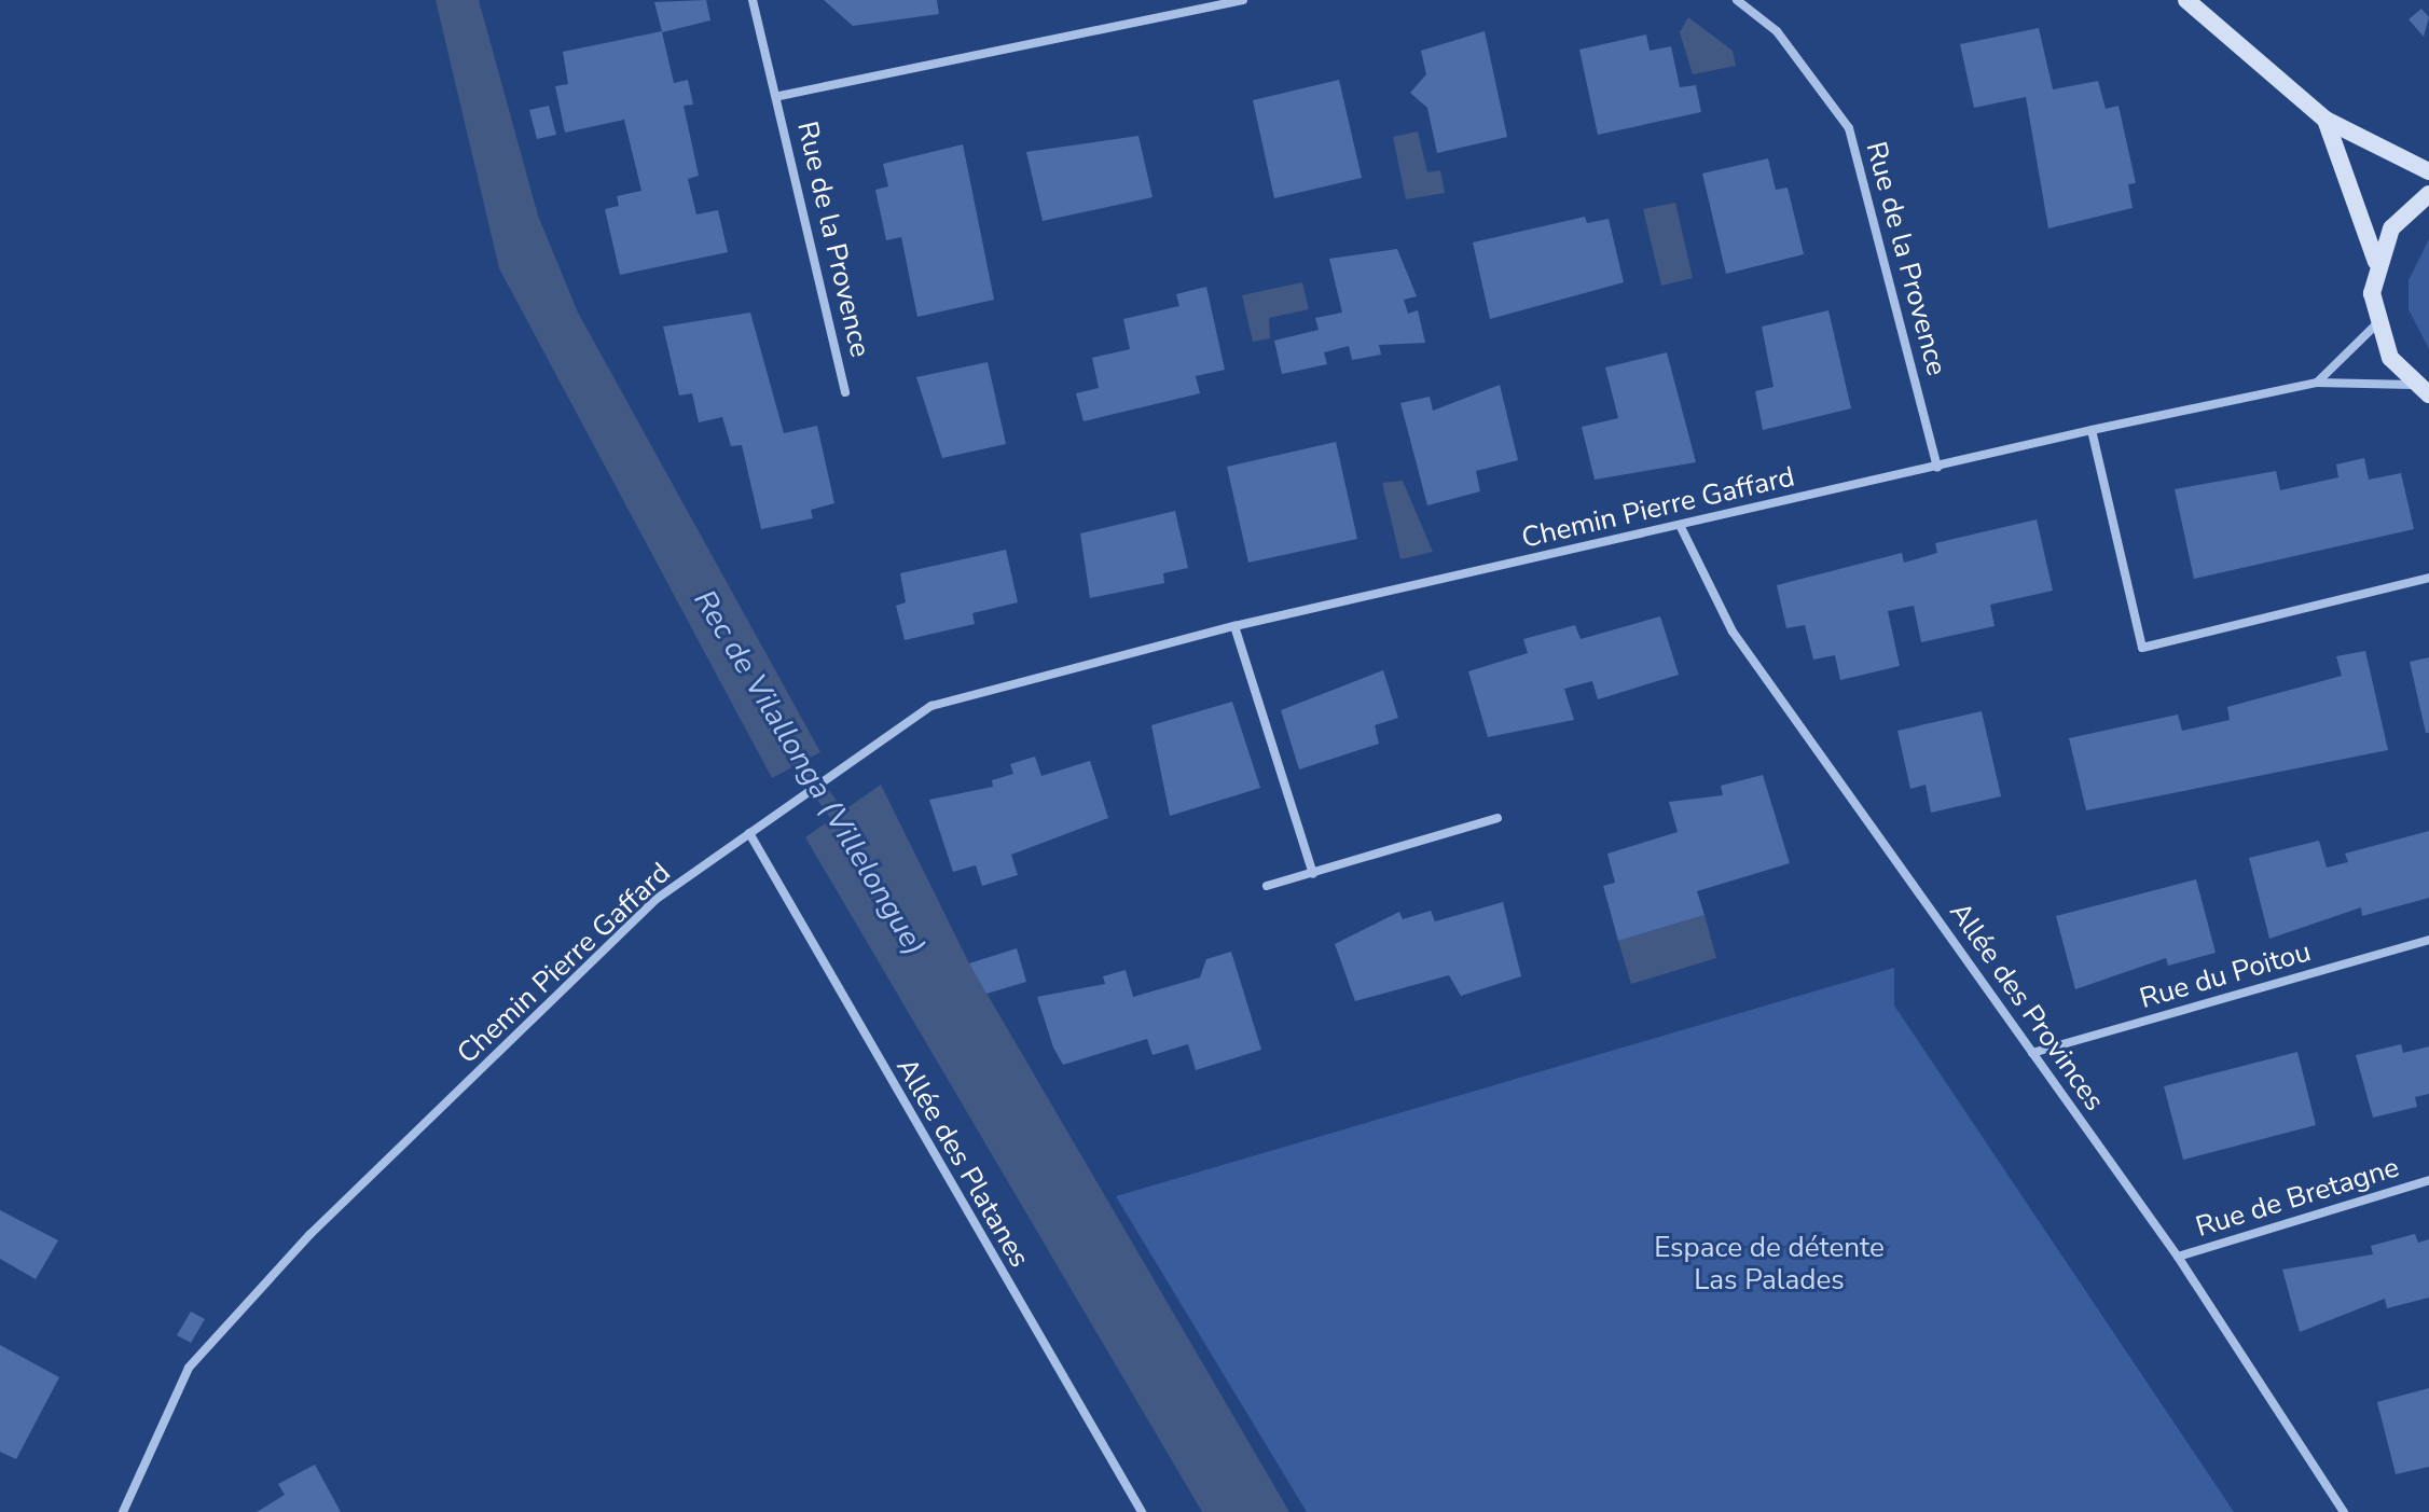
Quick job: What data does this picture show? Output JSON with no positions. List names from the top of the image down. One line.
{"streets":{"street":["Rue de la Provence","Chemin Pierre Gaffard","Rue du Poitou","Allée des Provinces","Allée des Platanes","Rue de Bretagne"]},"crossings":[["Rue de la Provence","Chemin Pierre Gaffard"],["Chemin Pierre Gaffard","Allée des Provinces"],["Chemin Pierre Gaffard","Allée des Platanes"],["Rue du Poitou","Allée des Provinces"],["Allée des Provinces","Rue de Bretagne"]],"water":["Rec de Vilallonga (Villelongue)"],"parks":["Espace de détente Las Palades"]}
